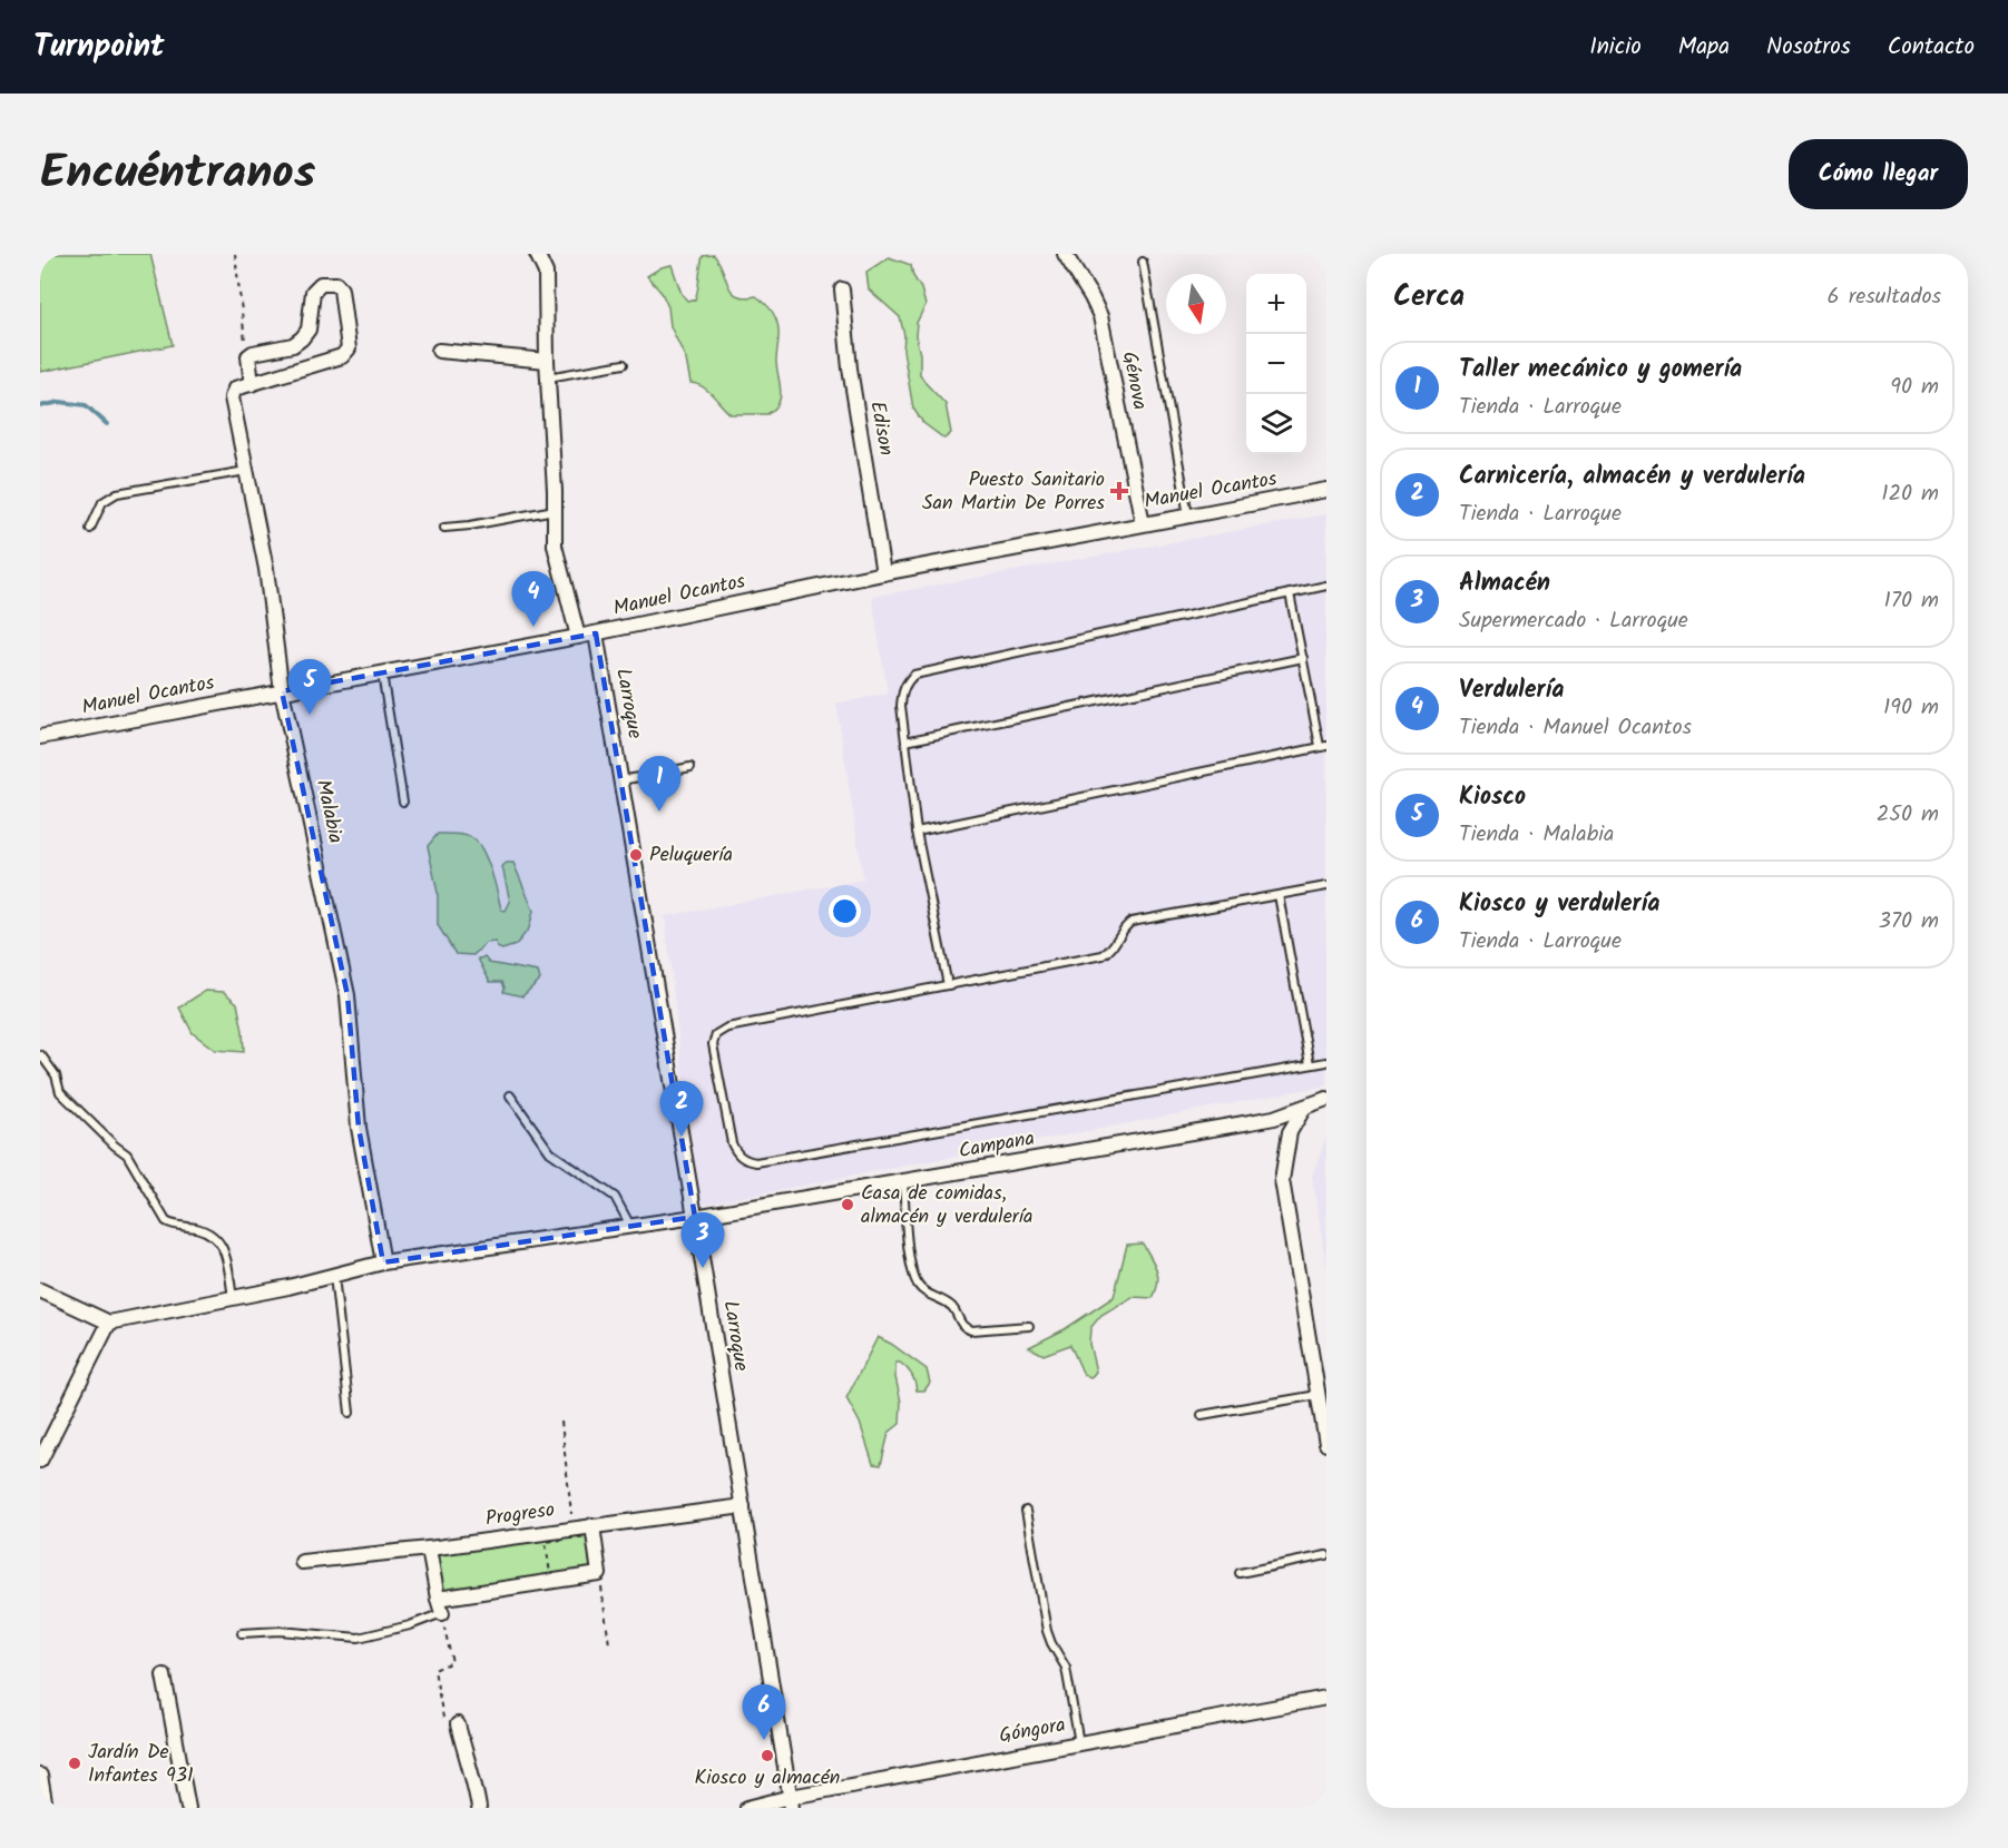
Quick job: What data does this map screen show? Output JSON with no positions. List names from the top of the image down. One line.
{"streets":{"street":["Génova","Edison","Manuel Ocantos","Larroque","Malabia","Campana","Progreso","Góngora"]},"crossings":[["Génova","Manuel Ocantos"],["Edison","Manuel Ocantos"],["Manuel Ocantos","Larroque"],["Manuel Ocantos","Malabia"],["Larroque","Campana"],["Larroque","Progreso"],["Larroque","Góngora"],["Malabia","Campana"]],"places":{"health":["Puesto Sanitario San Martin De Porres"],"other":["Peluquería","Casa de comidas, almacén y verdulería","Kiosco y almacén","Jardín De Infantes 931"]},"north":"bottom","page":{"header":"Turnpoint","nav":["Inicio","Mapa","Nosotros","Contacto"],"title":"Encuéntranos","buttons":"Cómo llegar","heading":["Cerca","6 resultados"],"map_buttons":["+","−"],"list":[{"mark":"1","name":"Taller mecánico y gomería","note":"Tienda · Larroque","value":"90 m"},{"mark":"2","name":"Carnicería, almacén y verdulería","note":"Tienda · Larroque","value":"120 m"},{"mark":"3","name":"Almacén","note":"Supermercado · Larroque","value":"170 m"},{"mark":"4","name":"Verdulería","note":"Tienda · Manuel Ocantos","value":"190 m"},{"mark":"5","name":"Kiosco","note":"Tienda · Malabia","value":"250 m"},{"mark":"6","name":"Kiosco y verdulería","note":"Tienda · Larroque","value":"370 m"}],"pins":["4","5","1","2","3","6"]}}
